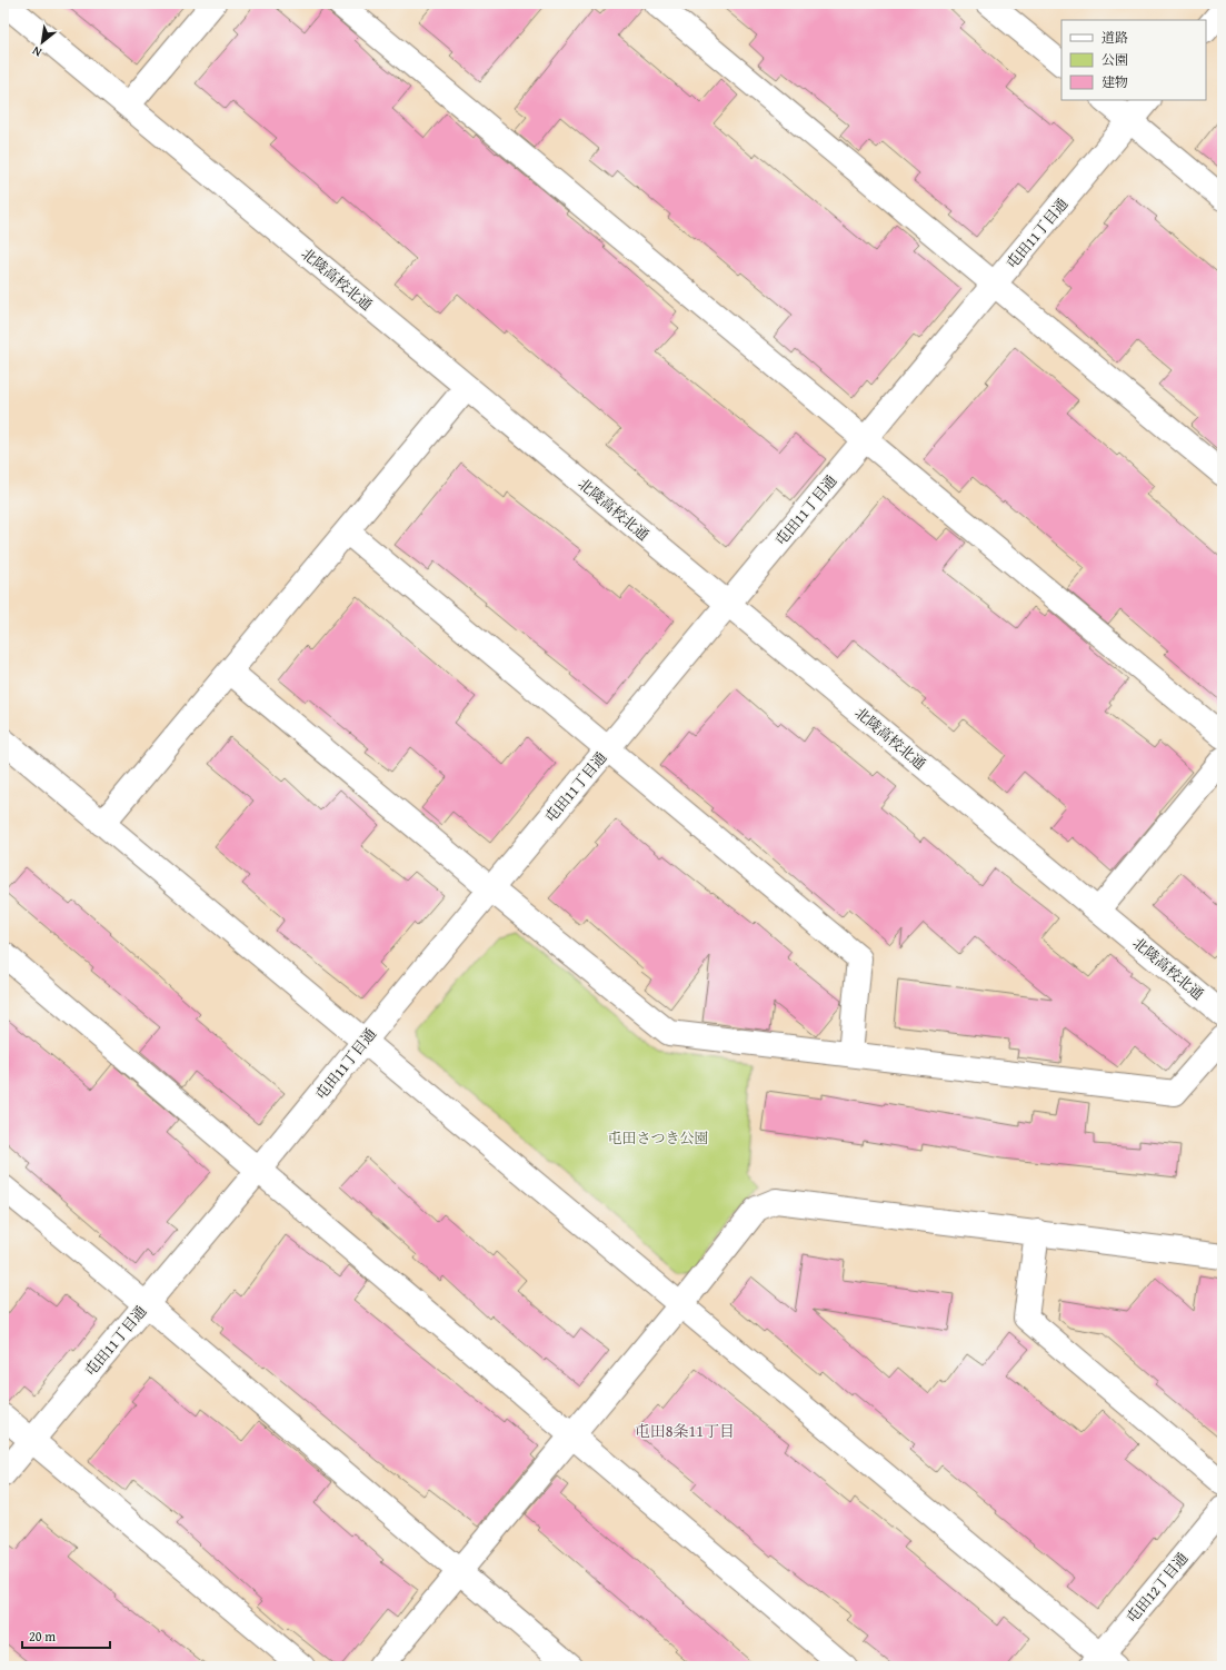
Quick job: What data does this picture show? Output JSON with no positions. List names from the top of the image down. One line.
{"streets":{"street":["屯田11丁目通","北陵高校北通","屯田12丁目通"]},"crossings":[["屯田11丁目通","北陵高校北通"]],"districts":["屯田8条11丁目"],"parks":["屯田さつき公園"],"legend":["道路","公園","建物"],"scale_bar":"20 m","north":"bottom left"}
